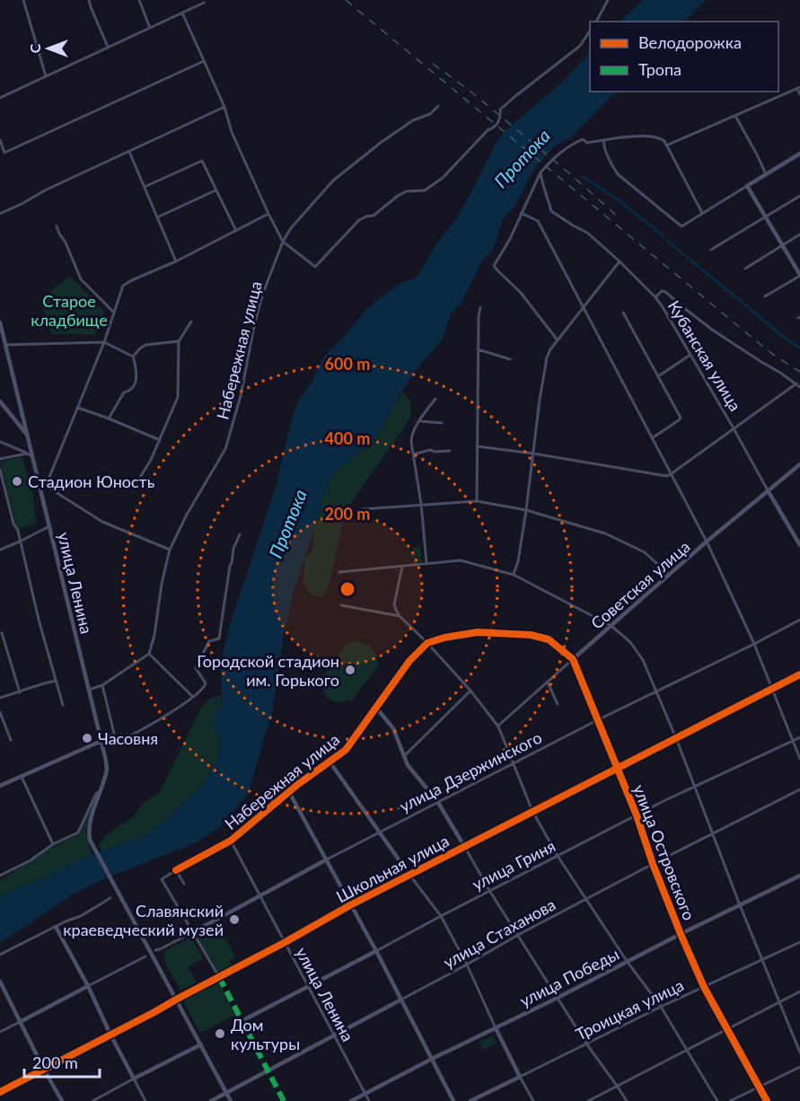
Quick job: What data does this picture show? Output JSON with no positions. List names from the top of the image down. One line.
{"streets":{"street":["Набережная улица","Кубанская улица","улица Ленина","Советская улица","улица Дзержинского","улица Островского","улица Гриня","Школьная улица","улица Стаханова","улица Победы","Троицкая улица"]},"crossings":[["Набережная улица","улица Ленина"],["Набережная улица","улица Дзержинского"],["Набережная улица","улица Островского"],["Кубанская улица","Советская улица"],["улица Ленина","улица Дзержинского"],["улица Ленина","улица Гриня"],["улица Ленина","Школьная улица"],["улица Ленина","улица Стаханова"],["улица Ленина","улица Победы"],["Советская улица","улица Островского"],["улица Дзержинского","улица Островского"],["улица Островского","улица Гриня"],["улица Островского","Школьная улица"],["улица Островского","улица Стаханова"],["улица Островского","улица Победы"],["улица Островского","Троицкая улица"]],"water":["Протока"],"parks":["Старое кладбище"],"places":["Стадион Юность","Городской cтадион им. Горького","Часовня","Славянский краеведческий музей","Дом культуры"],"legend":["Велодорожка","Тропа"],"scale_bar":"200 m","north":"left","rings":["600 m","400 m","200 m"]}
